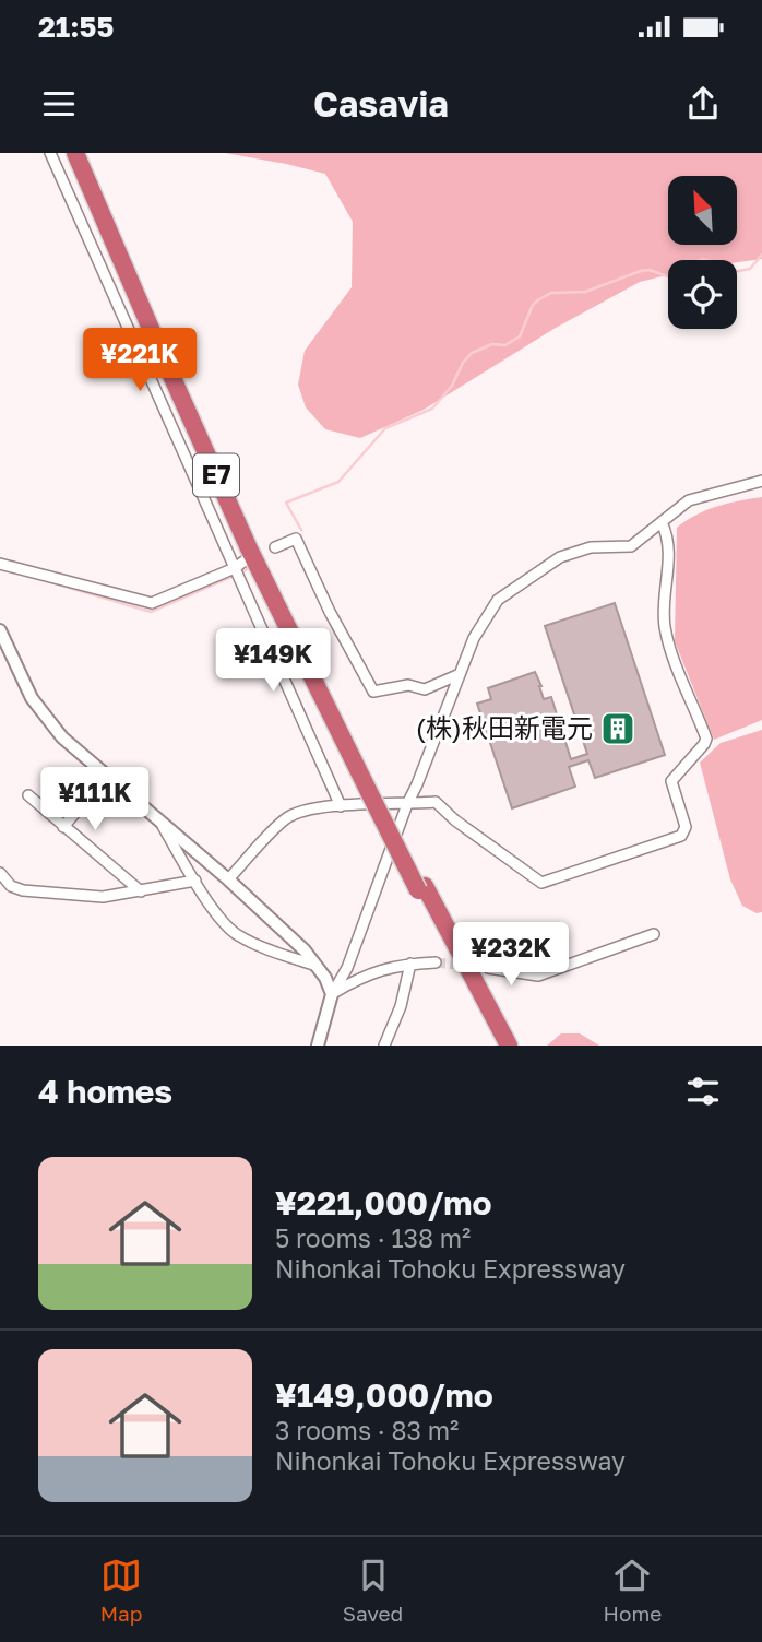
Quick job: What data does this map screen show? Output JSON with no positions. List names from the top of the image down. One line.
{"streets":{"highway":["E7"]},"places":{"building":["(株)秋田新電元"]},"north":"top left","page":{"status":"21:55","header":"Casavia","price":["¥221K","¥149K","¥111K","¥232K"],"heading":"4 homes","list":[{"name":"¥221,000/mo","note":"5 rooms · 138 m² · Nihonkai Tohoku Expressway"},{"name":"¥149,000/mo","note":"3 rooms · 83 m² · Nihonkai Tohoku Expressway"}],"tabs":["Map","Saved","Home"]}}
